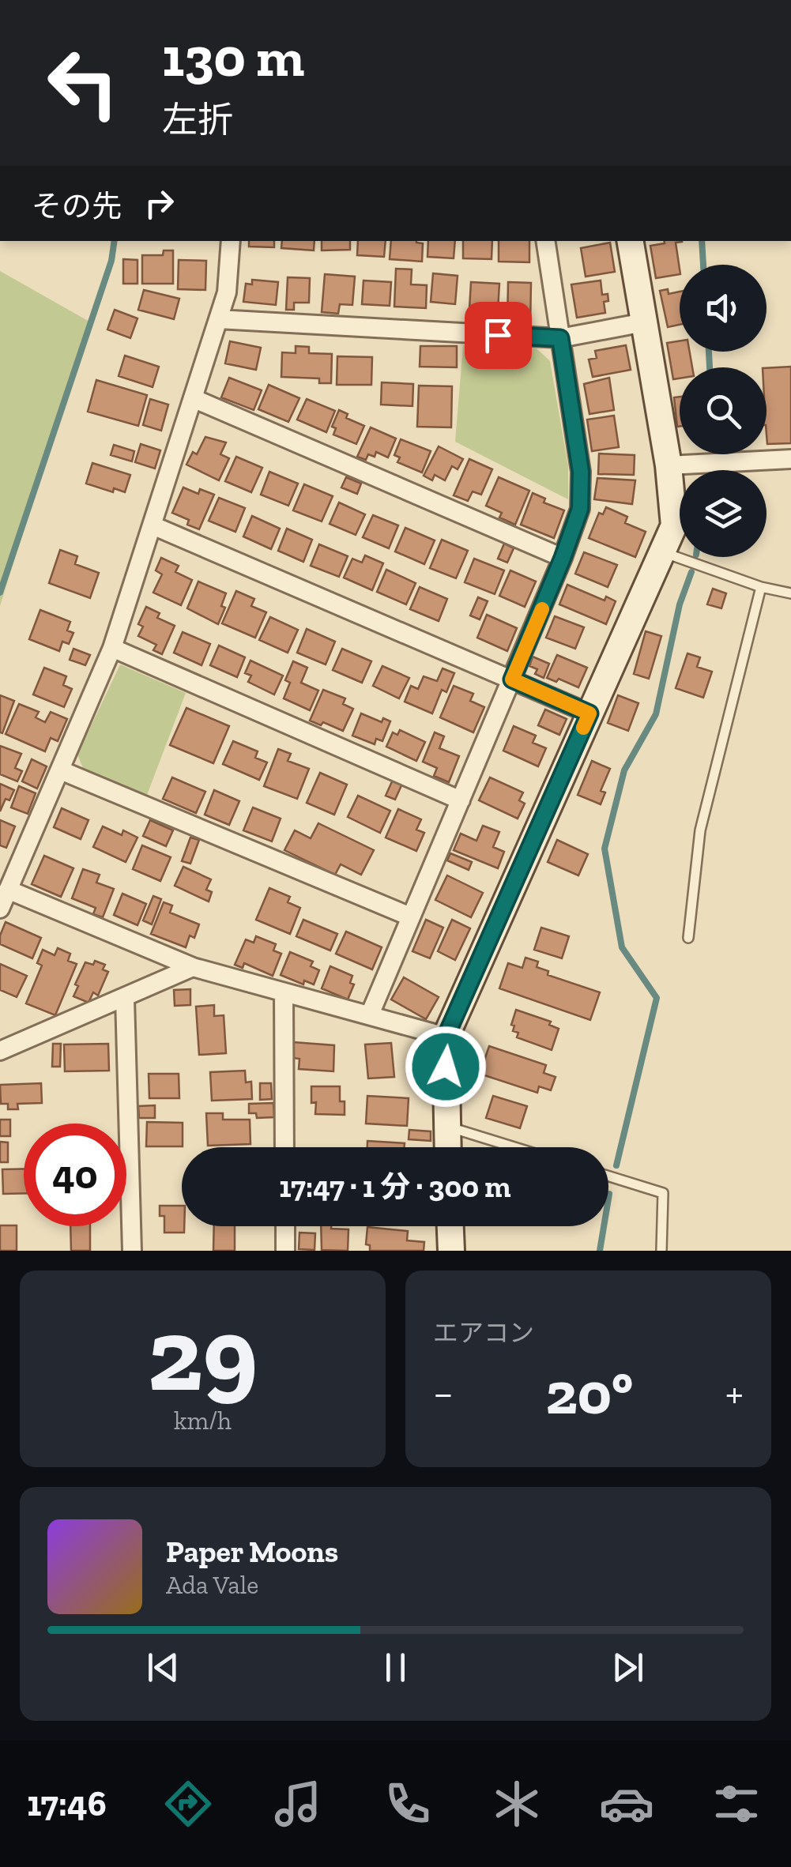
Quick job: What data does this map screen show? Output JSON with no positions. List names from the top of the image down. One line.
{"page":{"turn":["130 m","左折"],"then":"その先","limit":"40","trip":"17:47 · 1 分 · 300 m","tile":[["29","km/h"],"エアコン"],"heat":["−","20°","+"],"song":["Paper Moons","Ada Vale"],"tabs":"17:46"}}
